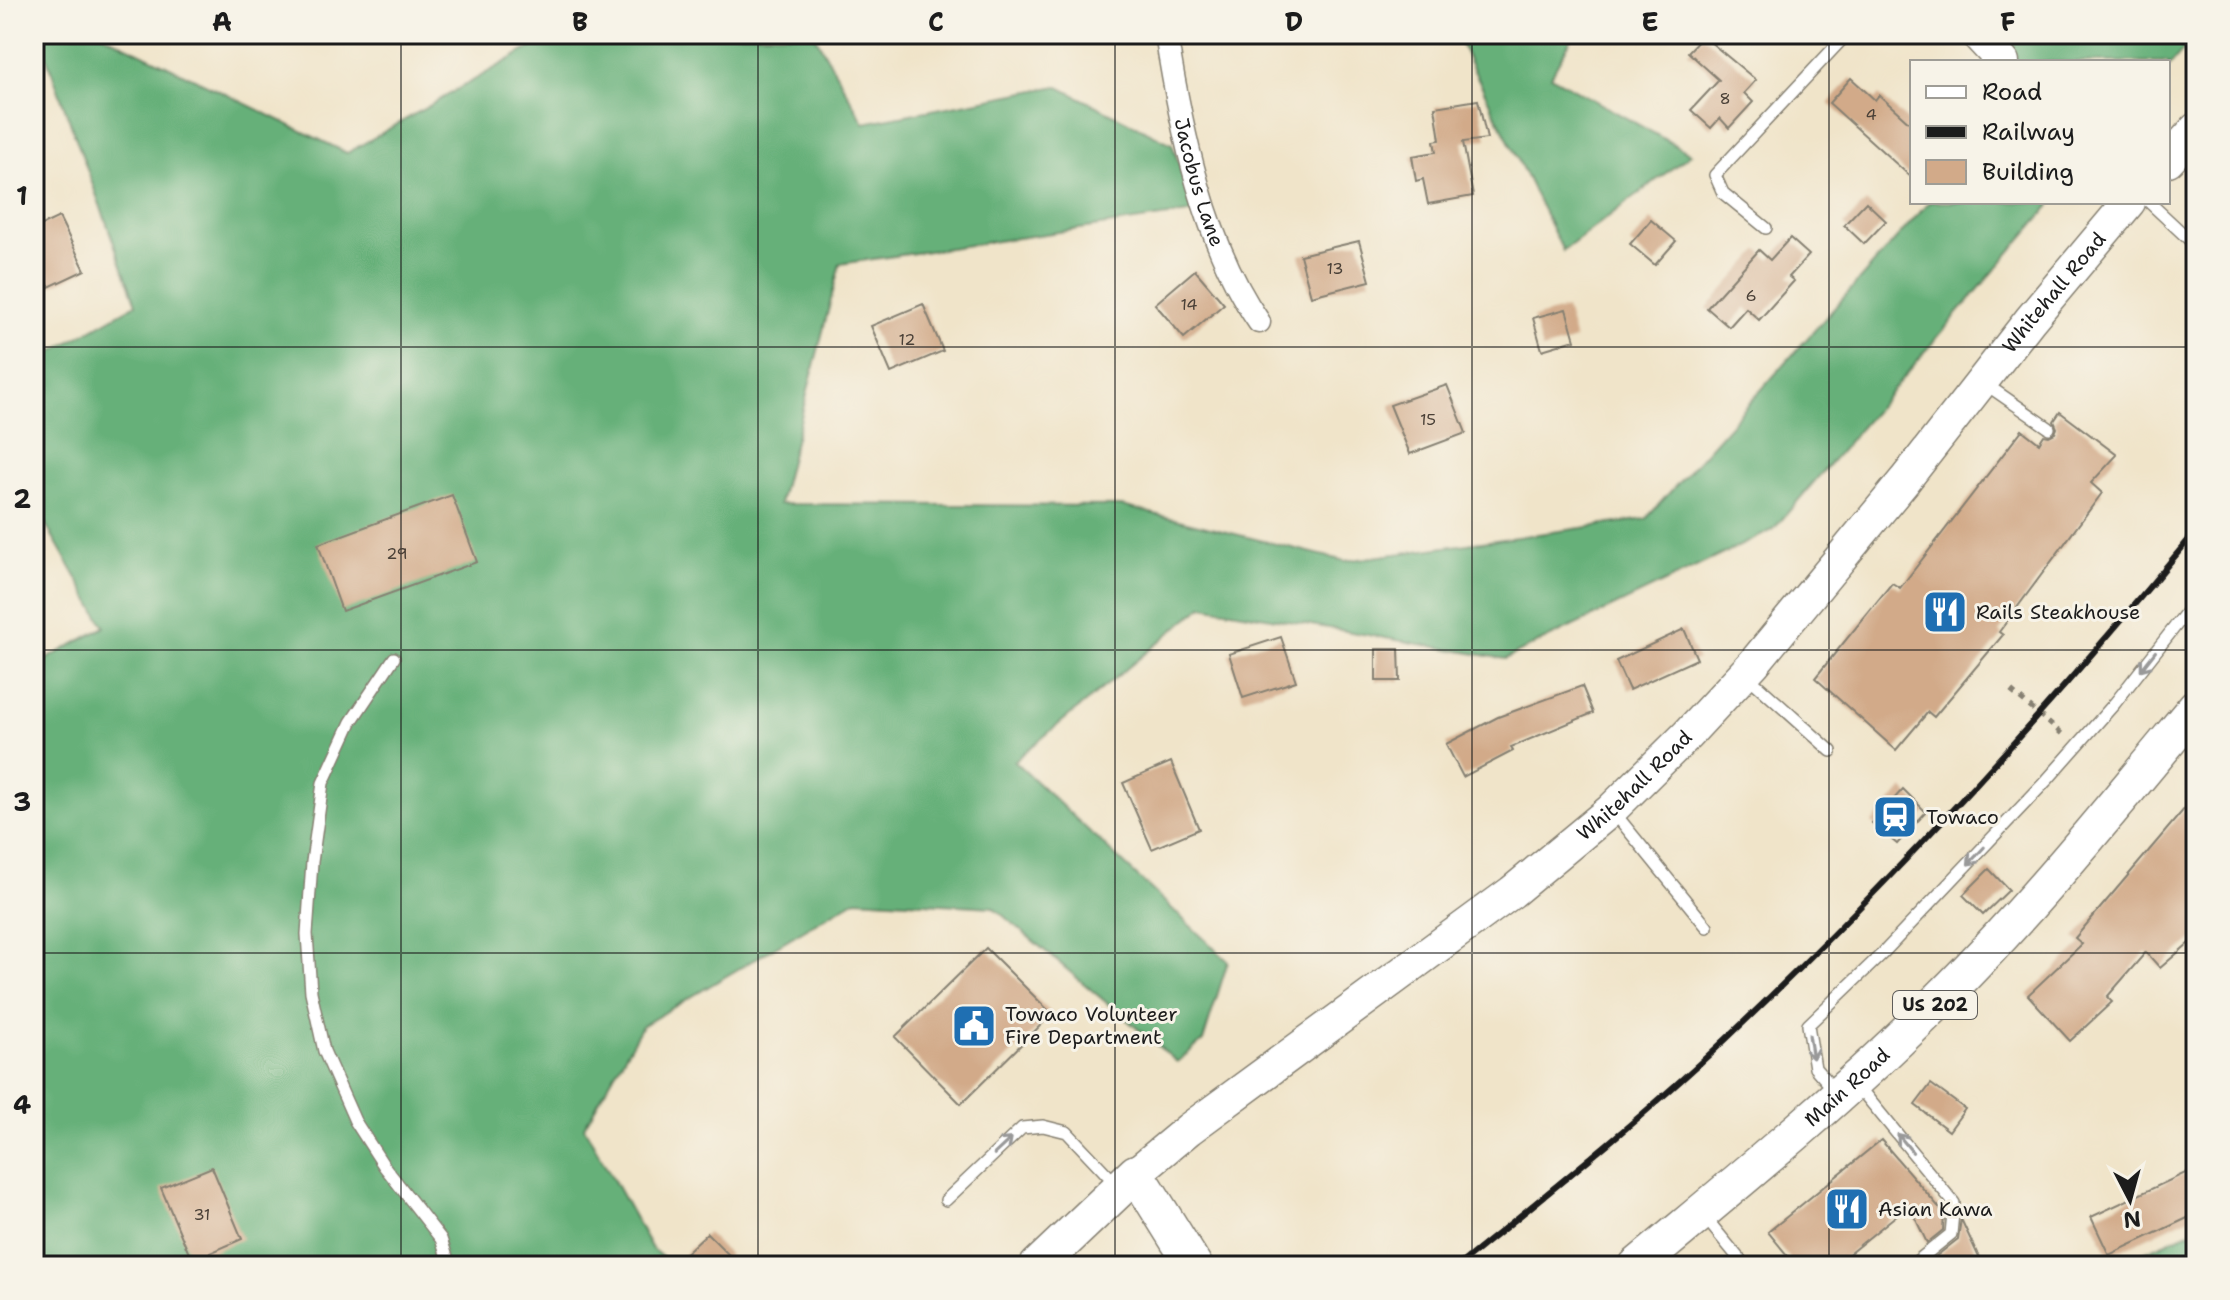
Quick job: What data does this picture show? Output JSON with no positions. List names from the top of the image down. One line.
{"streets":{"main road":["Whitehall Road","US 202","Main Road"],"street":["Jacobus Lane"]},"places":{"restaurant":["Rails Steakhouse","Asian Kawa"],"station":["Towaco"],"public building":["Towaco Volunteer Fire Department"]},"house_numbers":["8","4","13","6","14","12","15","29","31"],"legend":["Road","Railway","Building"],"north":"bottom","grid":{"columns":["A","B","C","D","E","F"],"rows":["1","2","3","4"]}}
